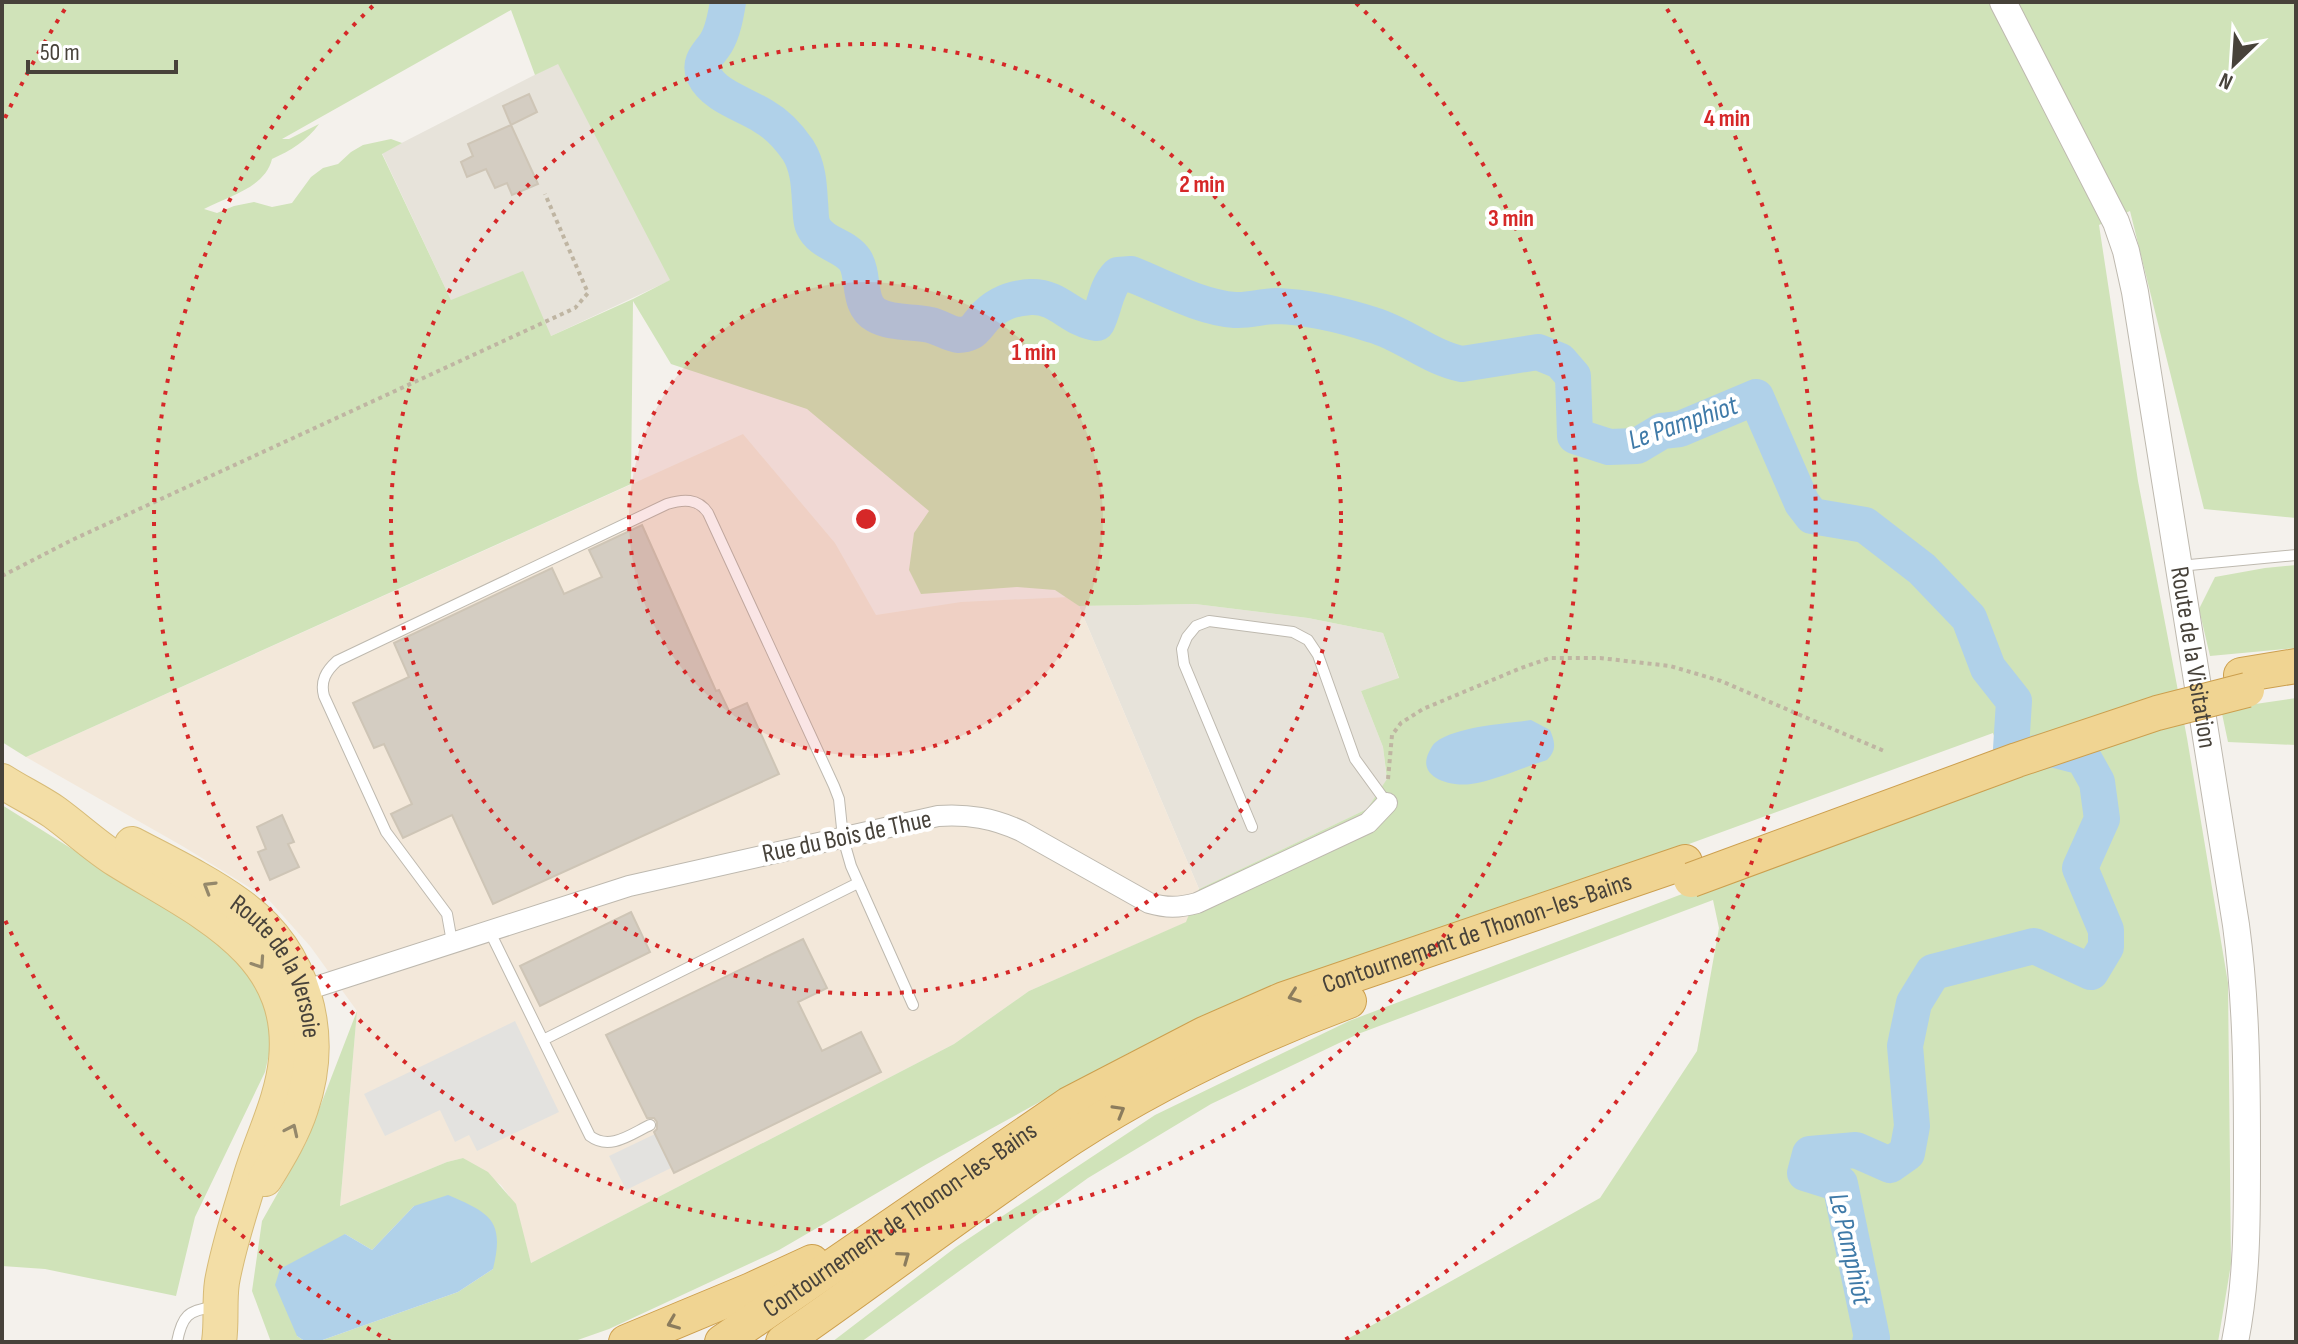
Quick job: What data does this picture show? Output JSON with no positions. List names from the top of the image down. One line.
{"streets":{"highway":["Contournement de Thonon-les-Bains"],"main road":["Route de la Versoie"],"street":["Route de la Visitation","Rue du Bois de Thue"]},"crossings":[["Rue du Bois de Thue","Route de la Versoie"]],"water":["Le Pamphiot"],"scale_bar":"50 m","north":"bottom left","rings":["4 min","2 min","3 min","1 min"]}
